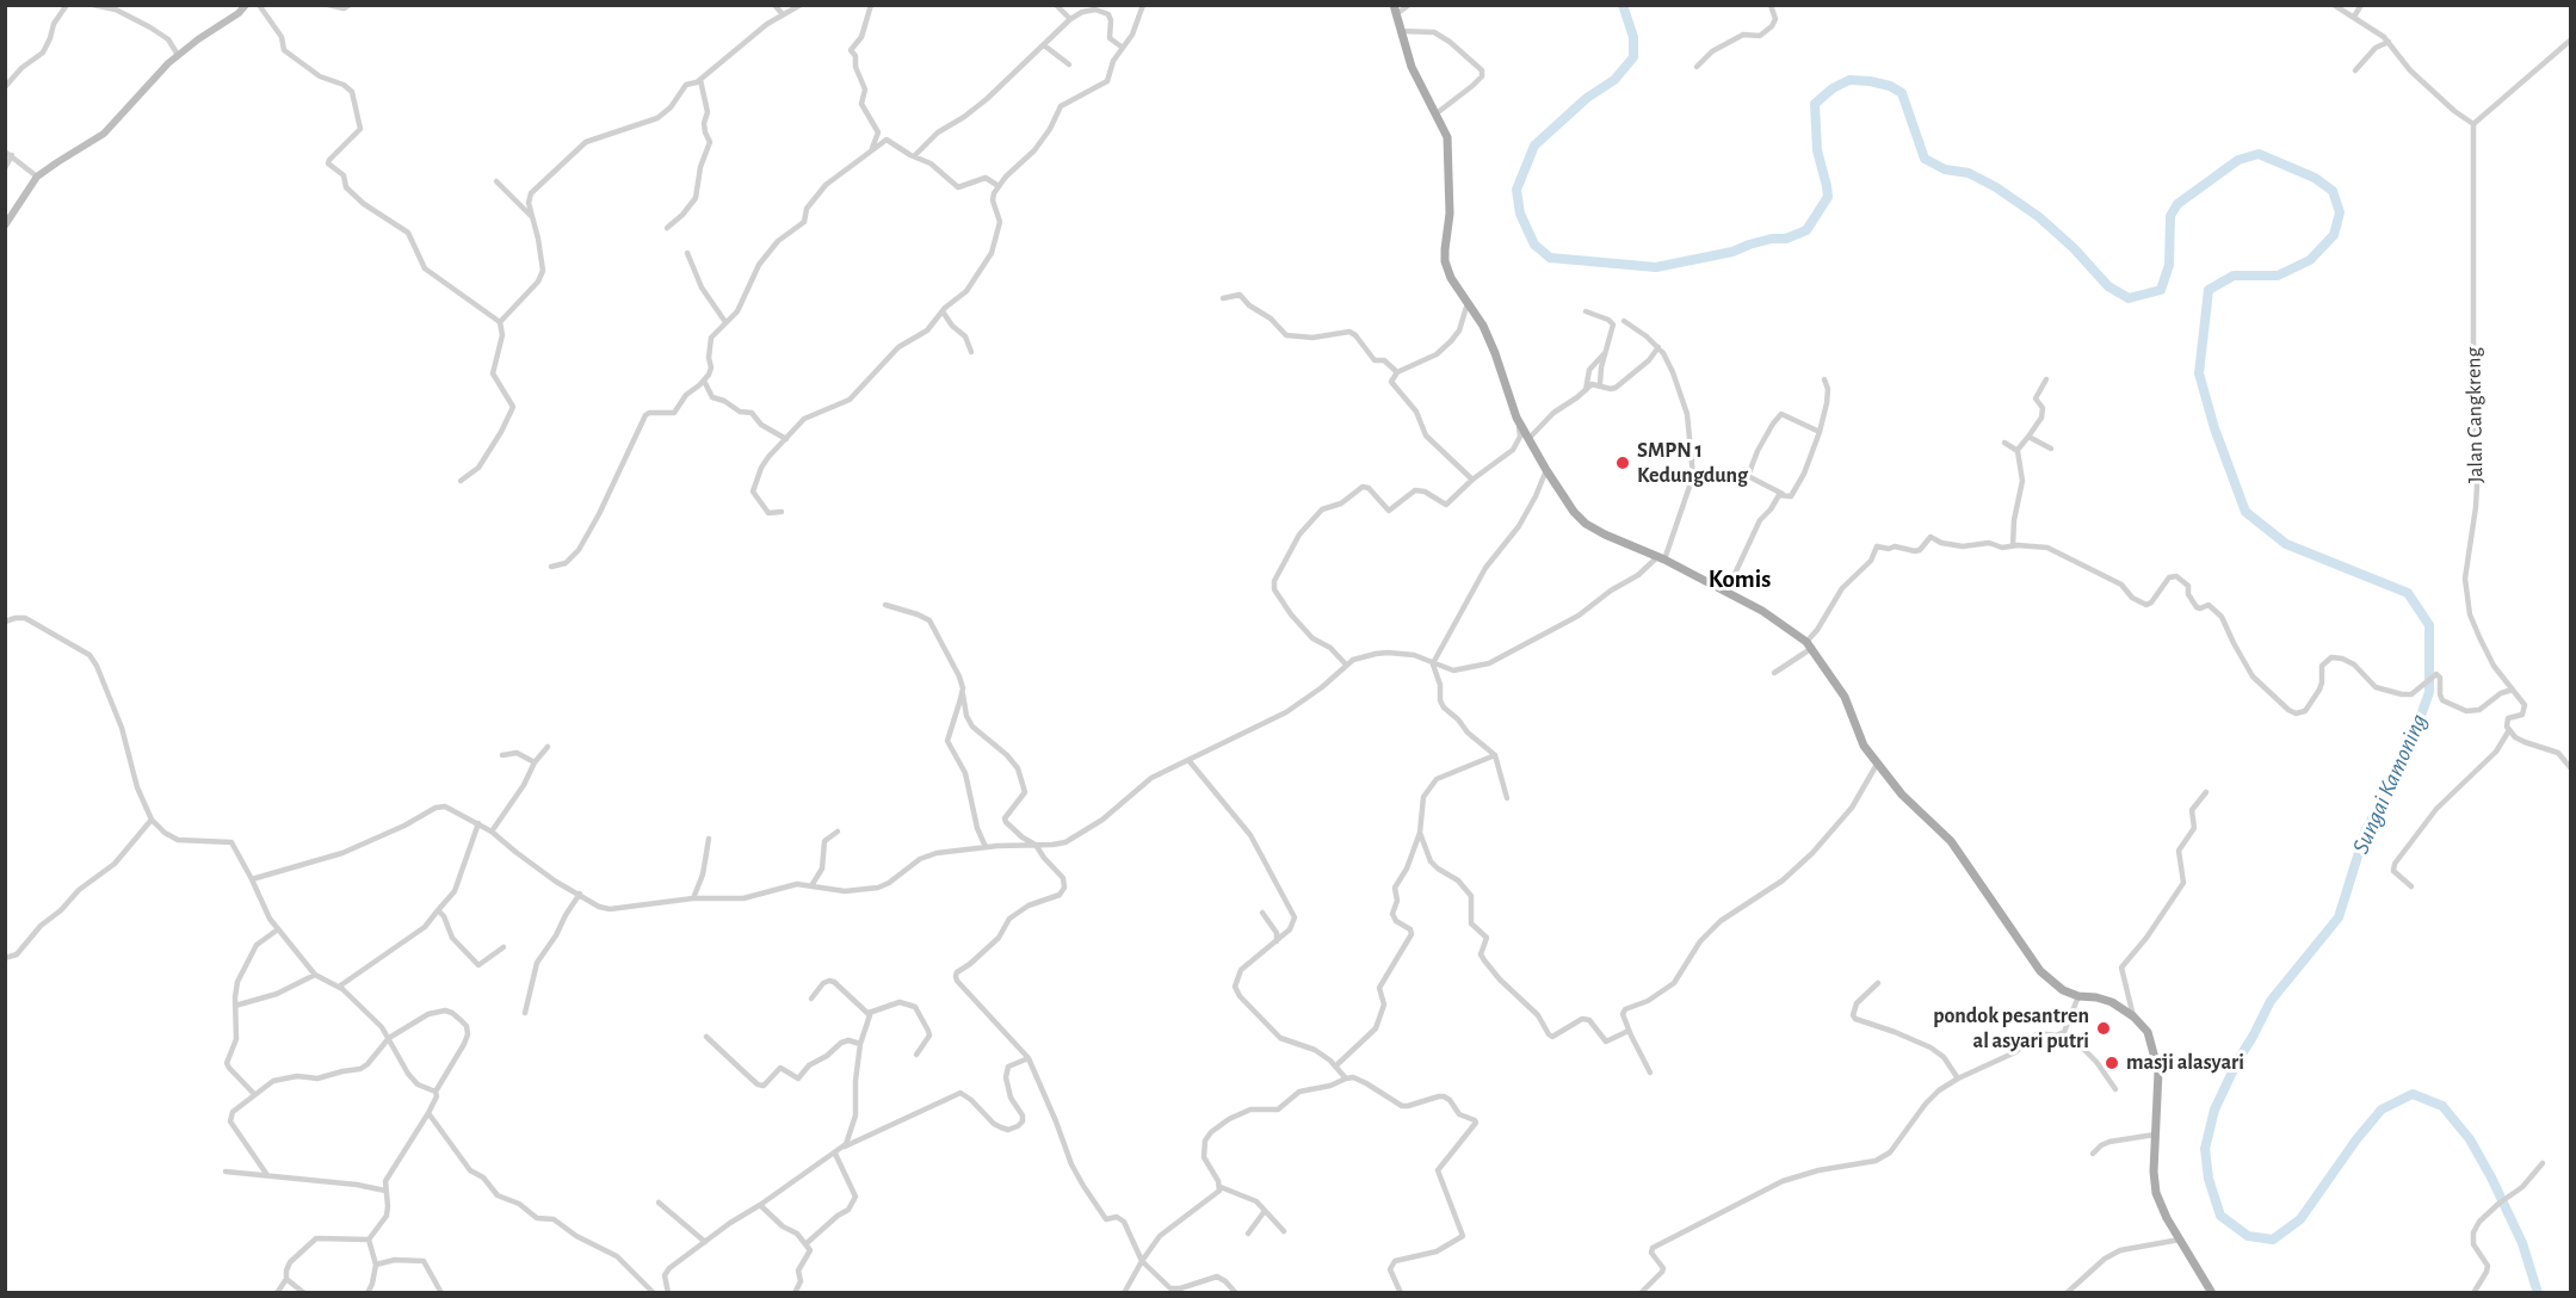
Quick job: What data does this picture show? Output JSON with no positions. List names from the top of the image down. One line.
{"streets":{"street":["Jalan Cangkreng"]},"districts":["Komis"],"water":["Sungai Kamoning"],"places":["SMPN 1 Kedungdung","pondok pesantren al asyari putri","masji alasyari"]}
